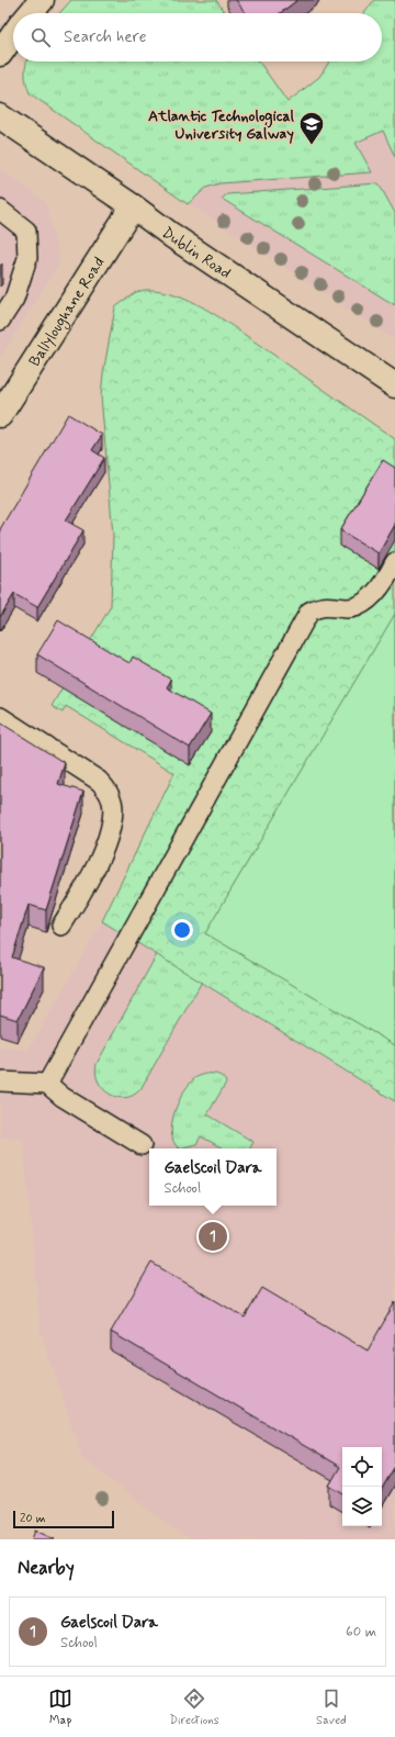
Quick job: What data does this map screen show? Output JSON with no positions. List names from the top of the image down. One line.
{"streets":{"main road":["Dublin Road","Ballyloughane Road"]},"crossings":[["Dublin Road","Ballyloughane Road"]],"places":{"school or university":["Atlantic Technological University Galway"]},"scale_bar":"20 m","page":{"search":"Search here","popup":["Gaelscoil Dara","School"],"pins":"1","scale":"20 m","heading":"Nearby","list":[{"mark":"1","name":"Gaelscoil Dara","note":"School","value":"60 m"}],"nav":["Map","Directions","Saved"]}}
